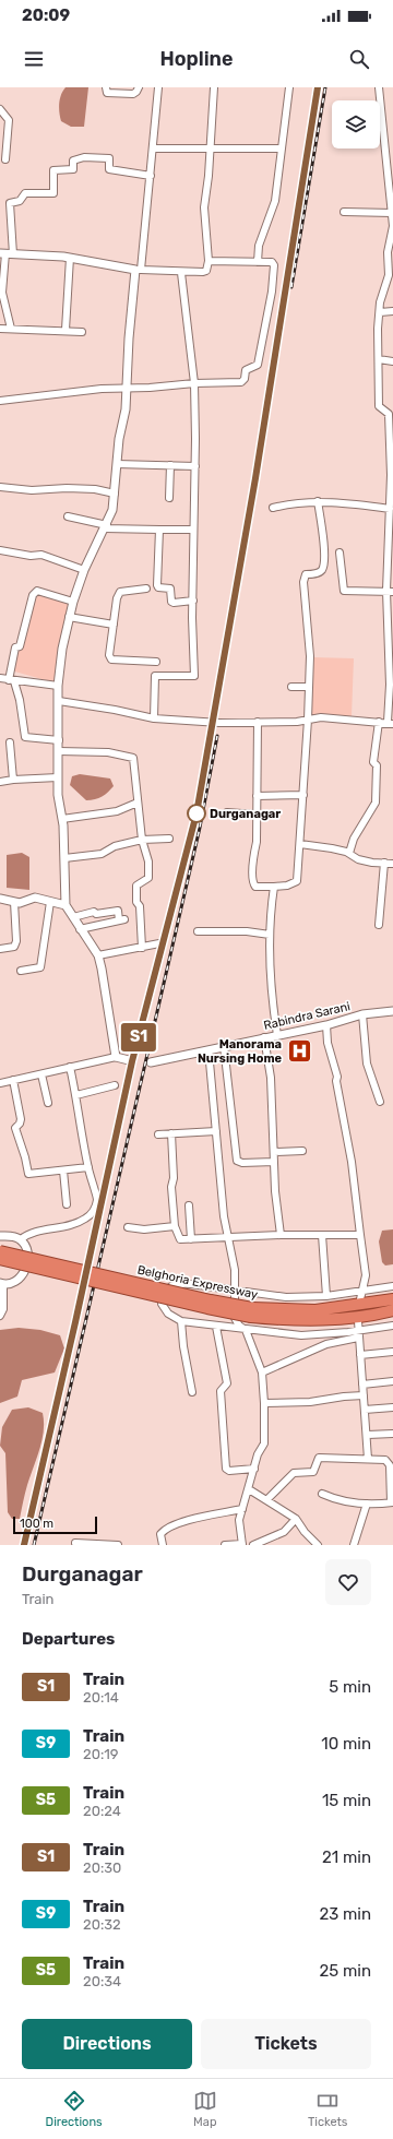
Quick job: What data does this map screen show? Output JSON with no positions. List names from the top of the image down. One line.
{"streets":{"highway":["Belghoria Expressway"],"street":["Rabindra Sarani"]},"places":{"other":["Durganagar"],"hospital":["Manorama Nursing Home"]},"scale_bar":"100 m","page":{"status":"20:09","header":"Hopline","on_map":"S1","scale":"100 m","heading":[["Durganagar","Train"],"Departures"],"list":[{"mark":"S1","name":"Train","note":"20:14","value":"5 min"},{"mark":"S9","name":"Train","note":"20:19","value":"10 min"},{"mark":"S5","name":"Train","note":"20:24","value":"15 min"},{"mark":"S1","name":"Train","note":"20:30","value":"21 min"},{"mark":"S9","name":"Train","note":"20:32","value":"23 min"},{"mark":"S5","name":"Train","note":"20:34","value":"25 min"}],"buttons":["Directions","Tickets"],"tabs":["Directions","Map","Tickets"]}}
